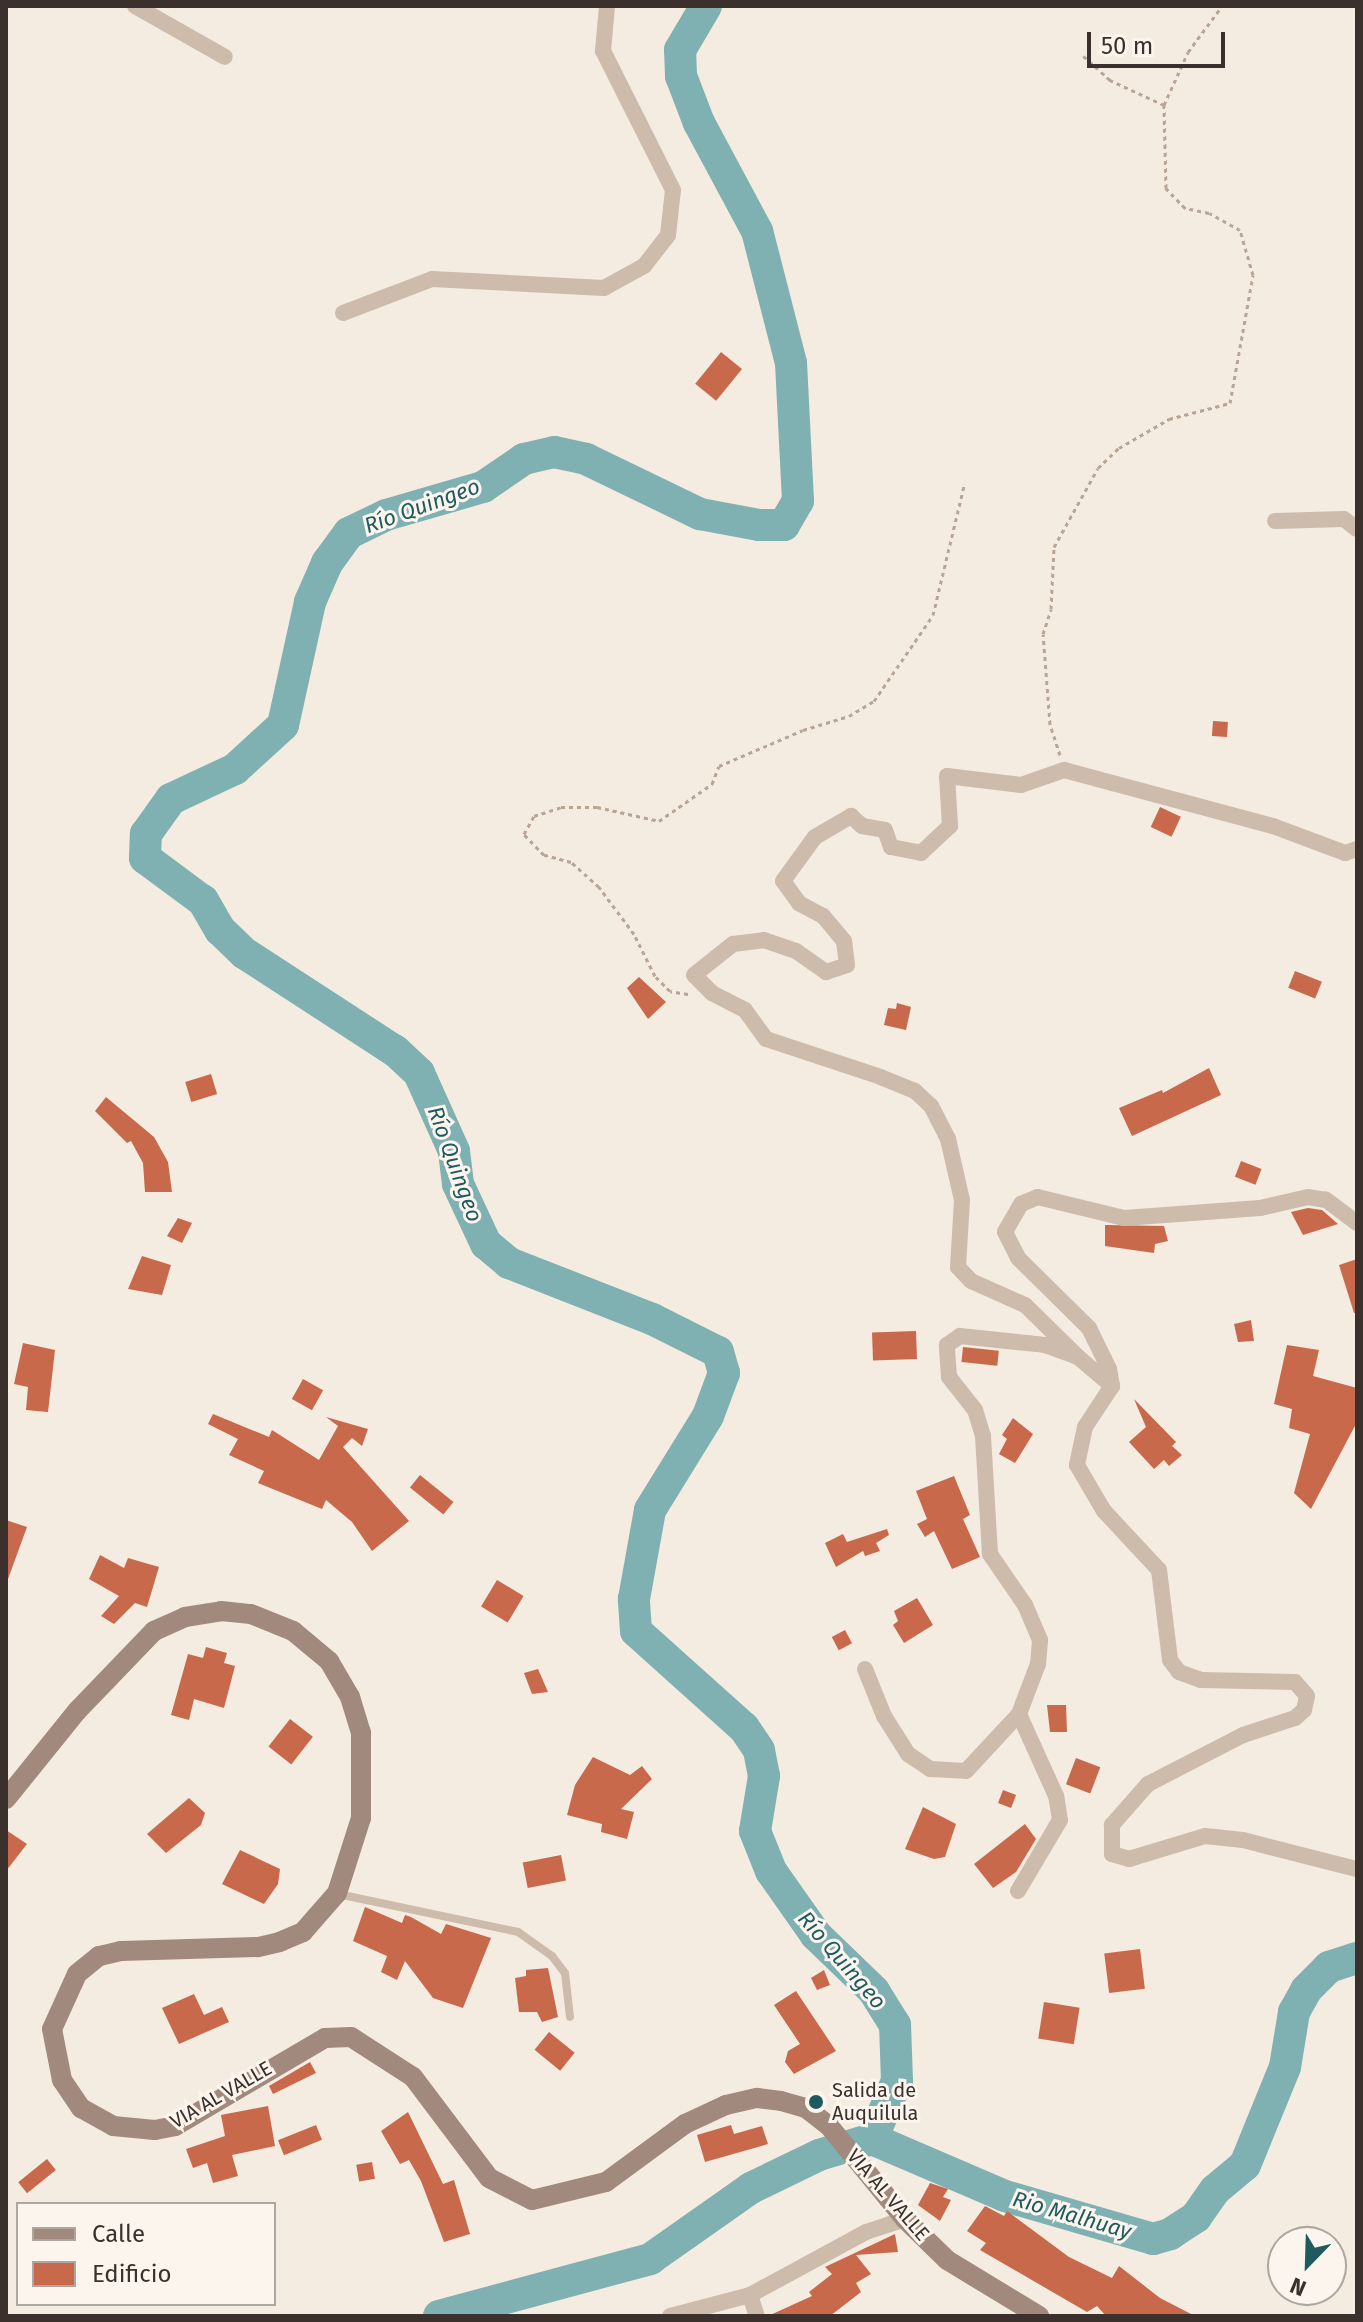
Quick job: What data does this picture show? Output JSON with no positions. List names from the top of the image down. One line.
{"streets":{"main road":["VIA AL VALLE"]},"water":["Río Quingeo","Rio Malhuay"],"places":["Salida de Auquilula"],"legend":["Calle","Edificio"],"scale_bar":"50 m","north":"bottom left"}
